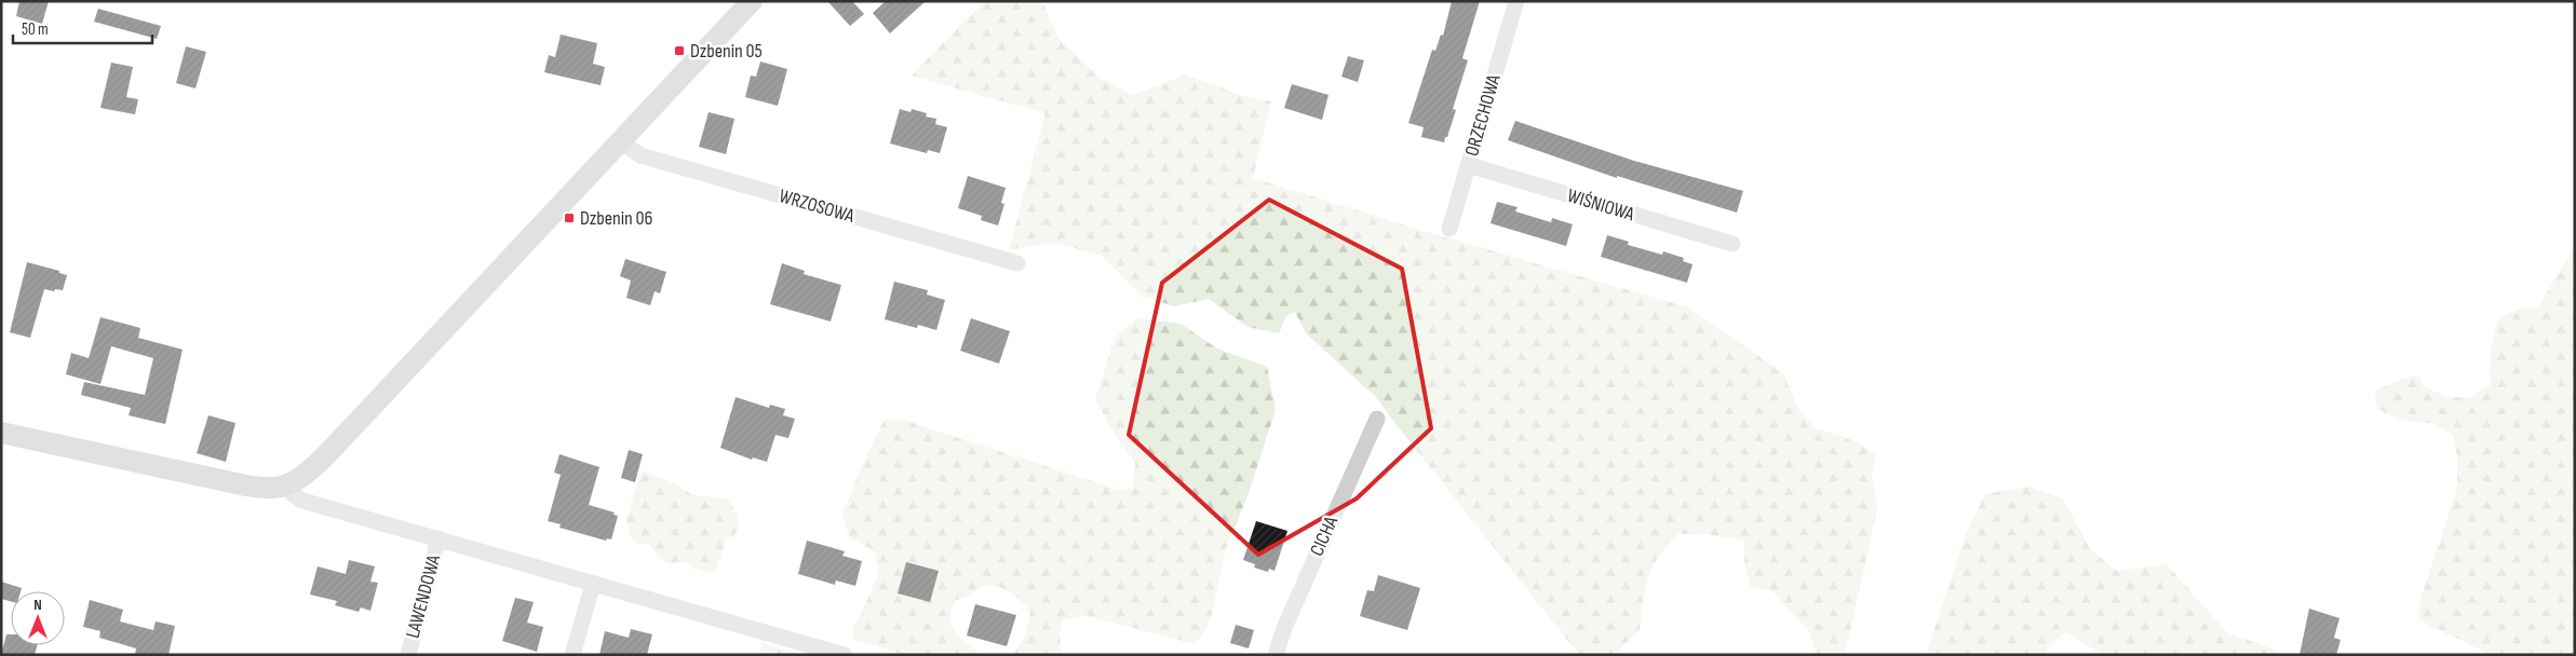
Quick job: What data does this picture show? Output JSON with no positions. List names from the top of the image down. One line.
{"streets":{"street":["ORZECHOWA","WIŚNIOWA","WRZOSOWA","CICHA","LAWENDOWA"]},"crossings":[["ORZECHOWA","WIŚNIOWA"]],"places":{"transit":["Dzbenin 05","Dzbenin 06"]},"scale_bar":"50 m","north":"top"}
